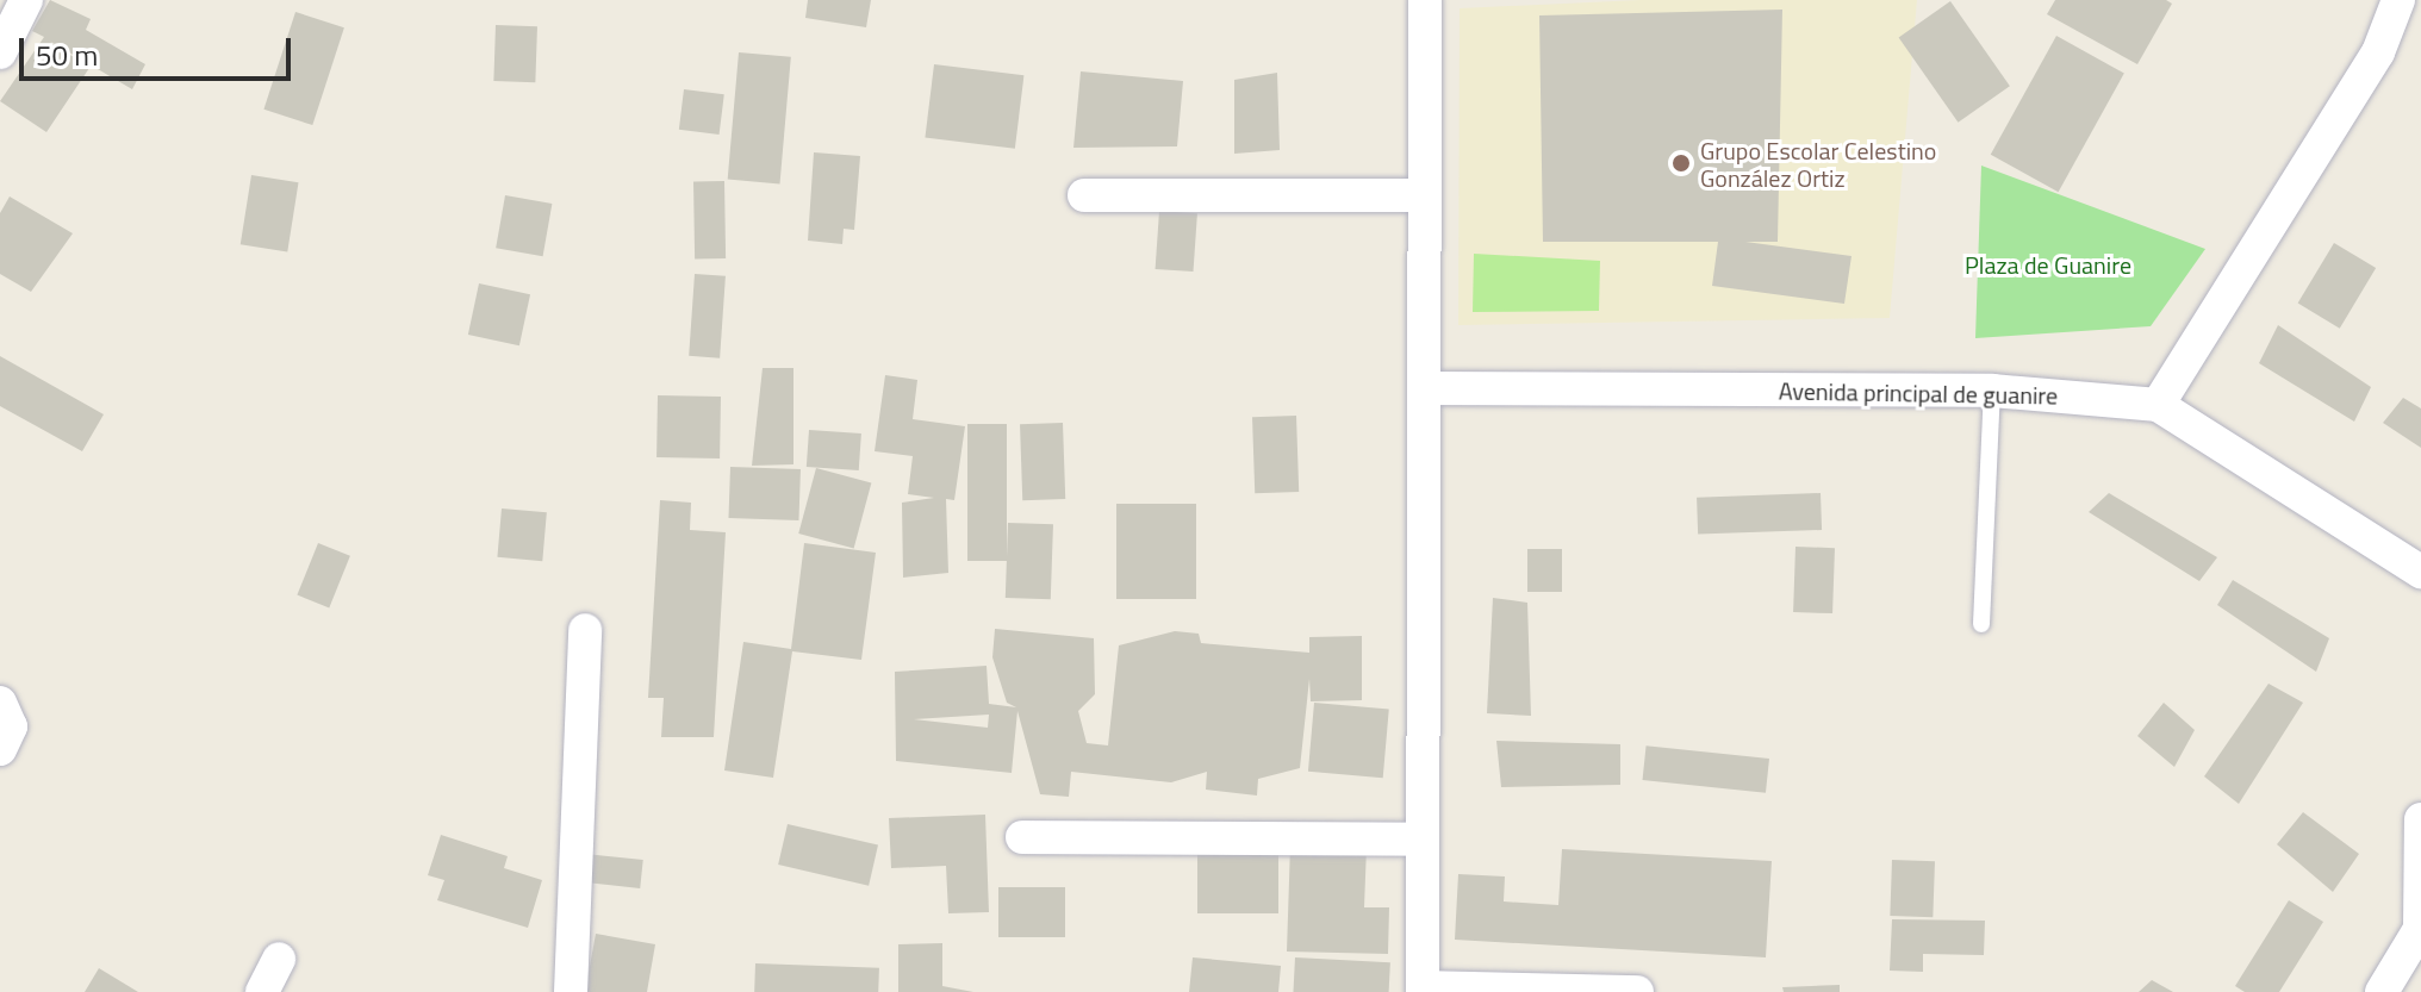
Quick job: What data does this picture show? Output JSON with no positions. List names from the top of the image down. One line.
{"streets":{"street":["Avenida principal de guanire"]},"parks":["Plaza de Guanire"],"places":["Grupo Escolar Celestino González Ortiz"],"scale_bar":"50 m"}
